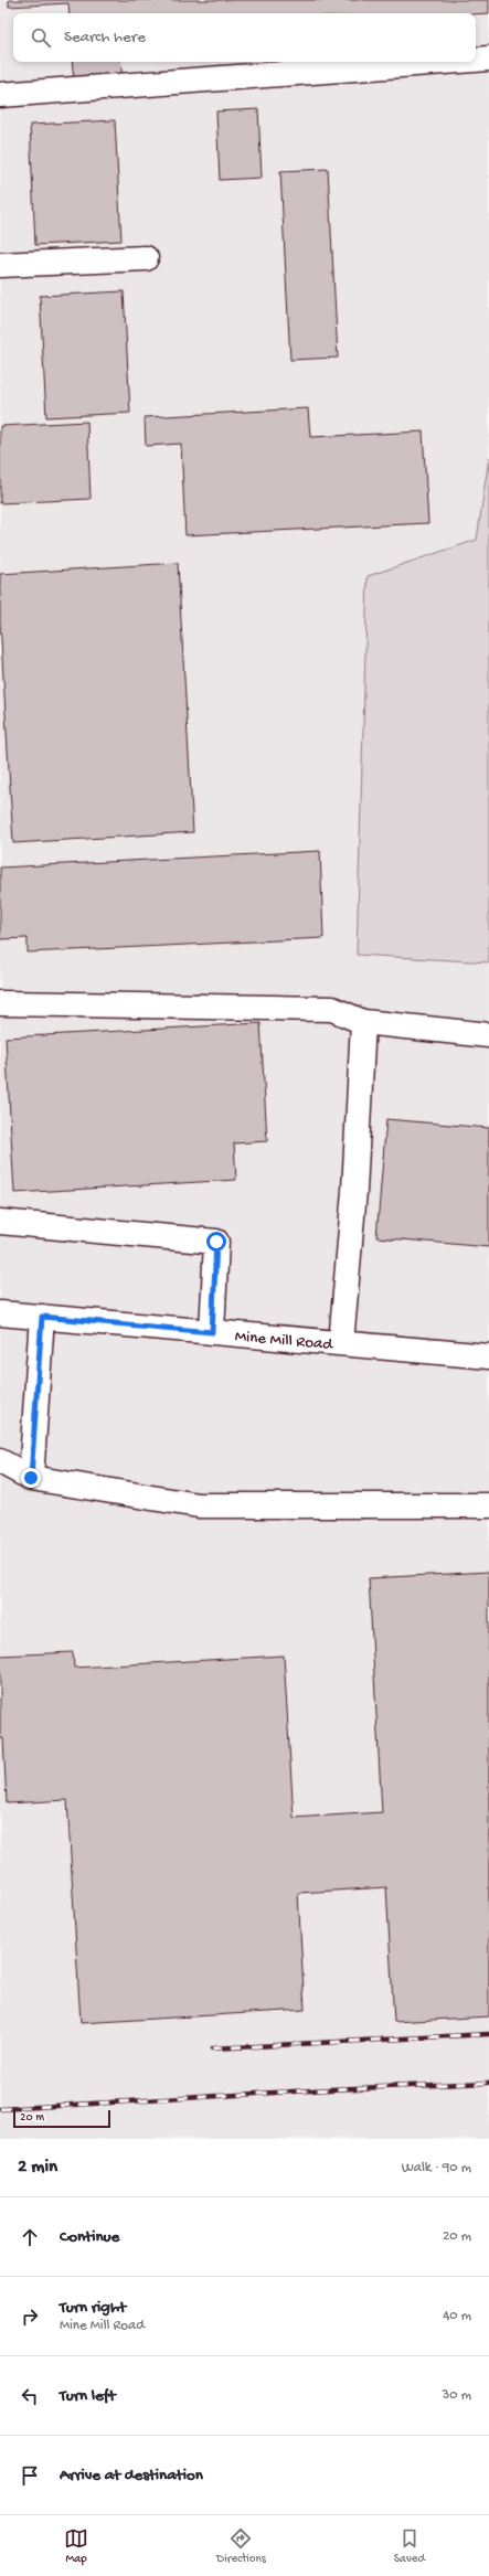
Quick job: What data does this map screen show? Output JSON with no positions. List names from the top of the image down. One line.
{"streets":{"street":["Mine Mill Road"]},"scale_bar":"20 m","page":{"search":"Search here","scale":"20 m","heading":["2 min","Walk · 90 m"],"list":[["Continue","20 m"],["Turn right","Mine Mill Road","40 m"],["Turn left","30 m"],"Arrive at destination"],"nav":["Map","Directions","Saved"]}}
